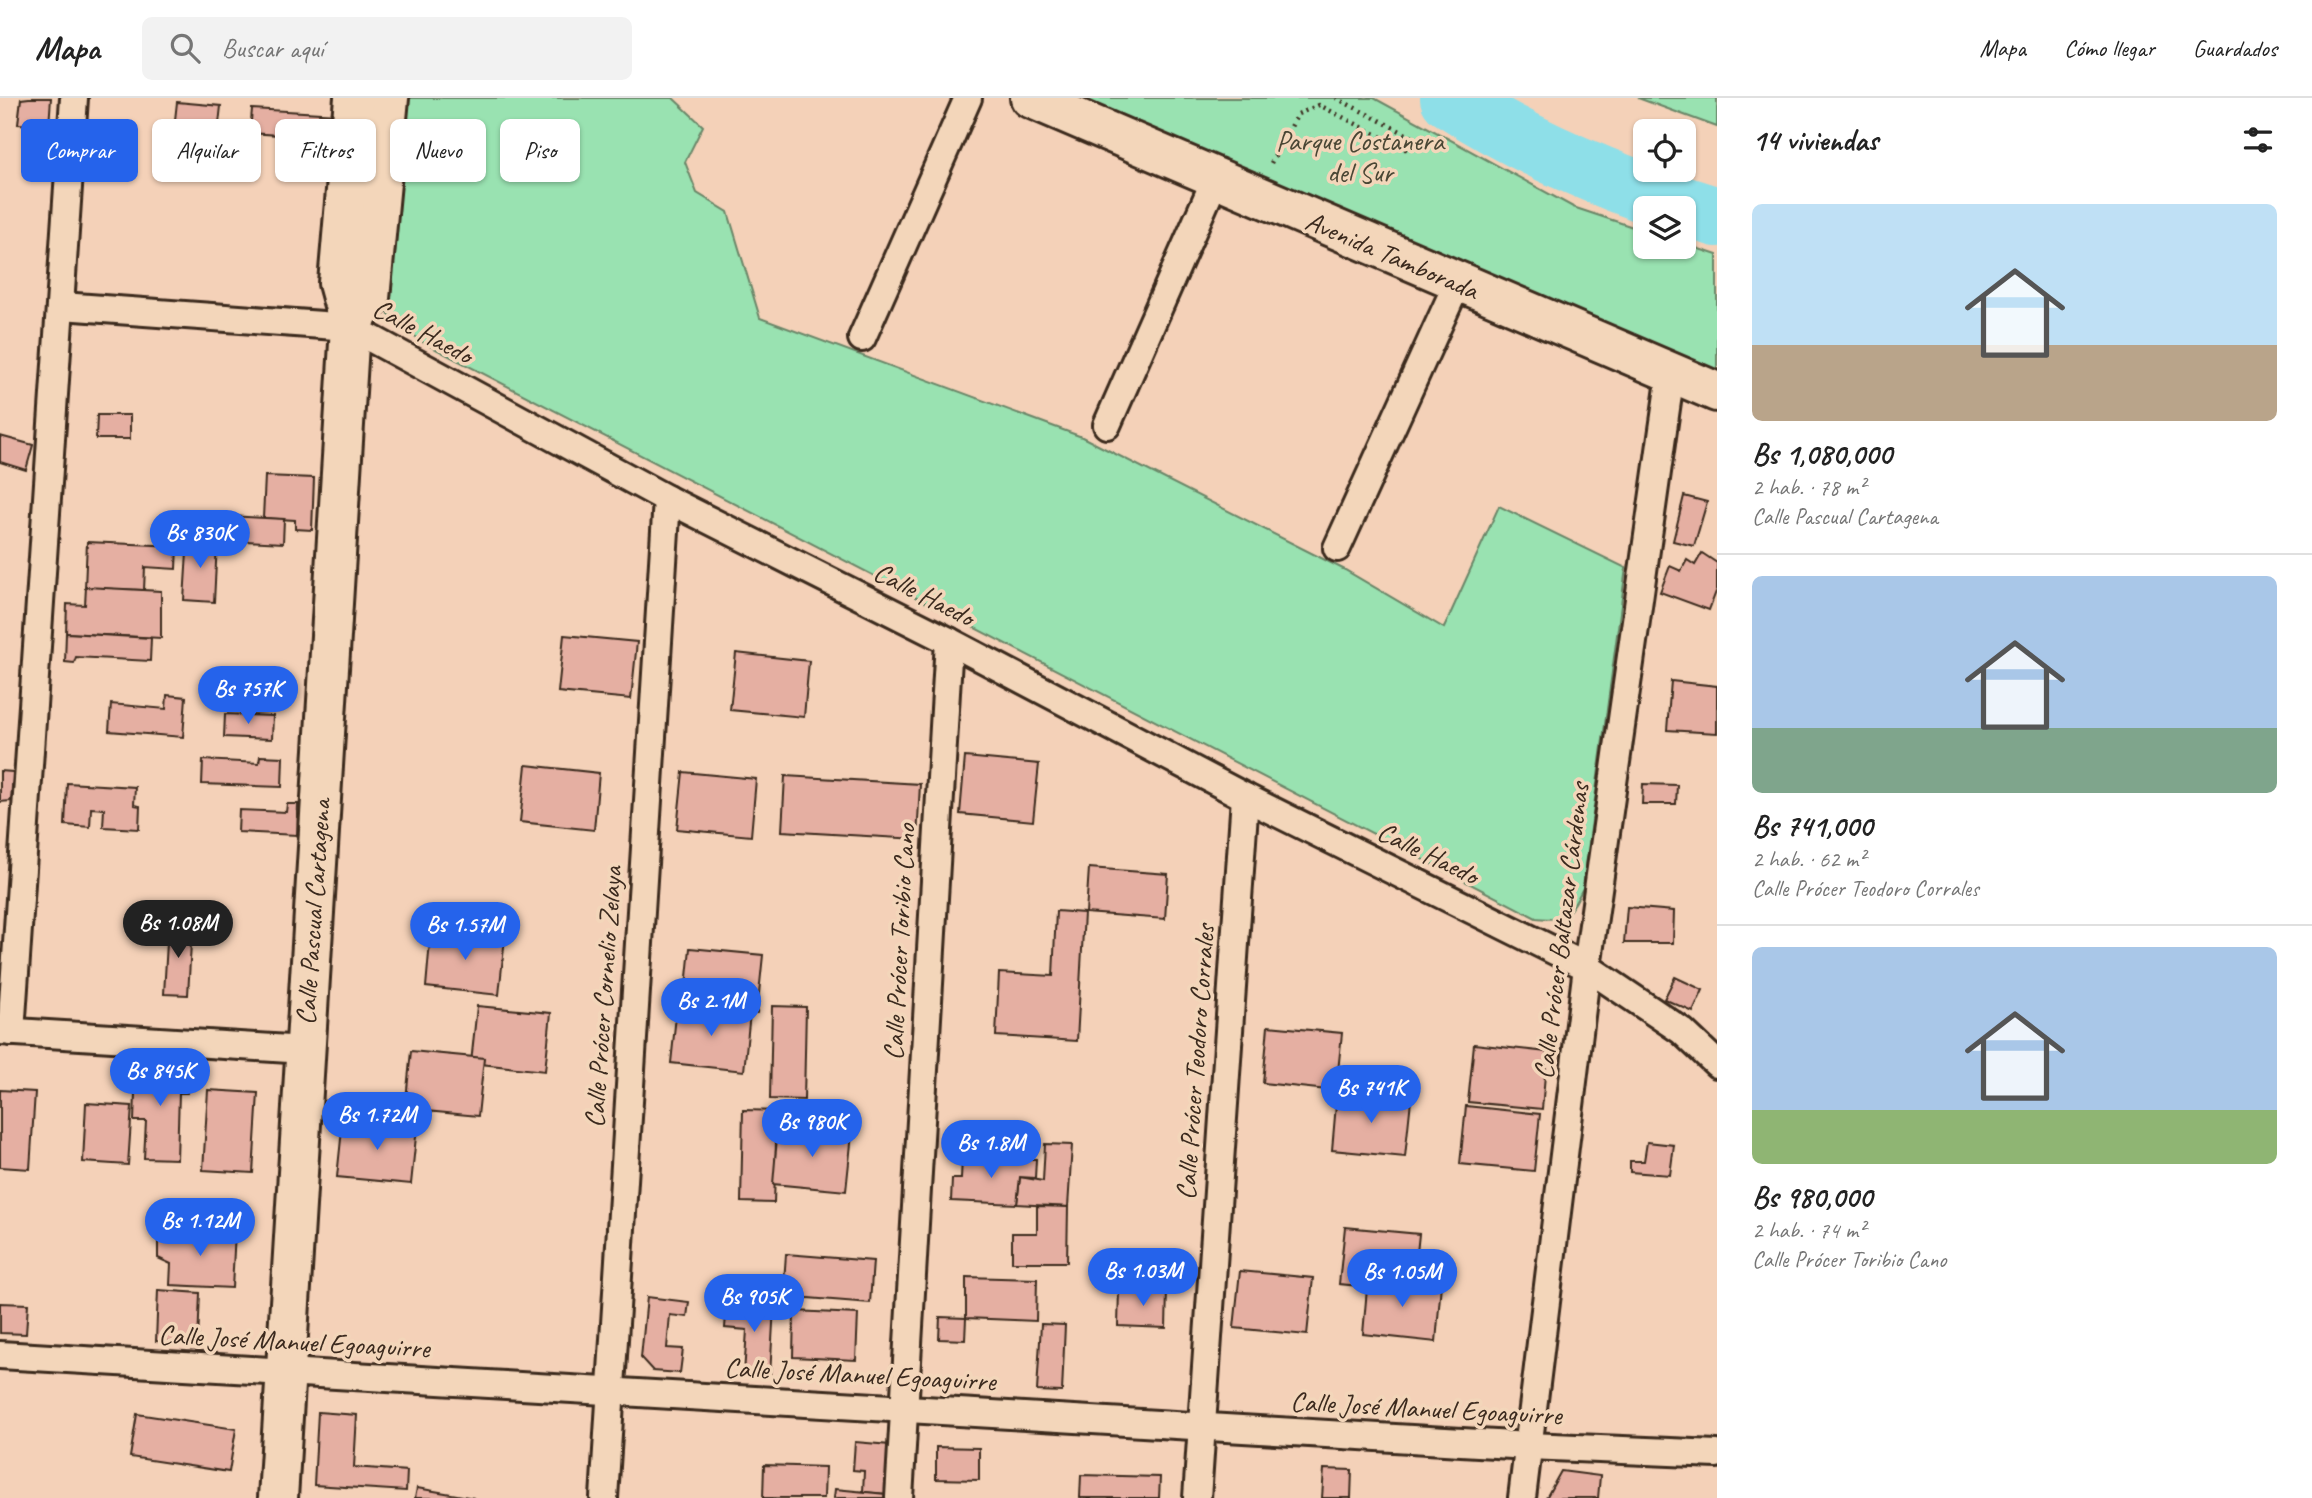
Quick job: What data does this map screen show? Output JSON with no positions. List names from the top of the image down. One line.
{"streets":{"street":["Avenida Tamborada","Calle Haedo","Calle Pascual Cartagena","Calle Prócer Baltazar Cárdenas","Calle Prócer Toribio Cano","Calle Prócer Cornelio Zelaya","Calle Prócer Teodoro Corrales","Calle José Manuel Egoaguirre"]},"crossings":[["Avenida Tamborada","Calle Prócer Baltazar Cárdenas"],["Calle Haedo","Calle Pascual Cartagena"],["Calle Haedo","Calle Prócer Baltazar Cárdenas"],["Calle Haedo","Calle Prócer Toribio Cano"],["Calle Haedo","Calle Prócer Cornelio Zelaya"],["Calle Haedo","Calle Prócer Teodoro Corrales"],["Calle Pascual Cartagena","Calle José Manuel Egoaguirre"],["Calle Prócer Baltazar Cárdenas","Calle José Manuel Egoaguirre"],["Calle Prócer Toribio Cano","Calle José Manuel Egoaguirre"],["Calle Prócer Cornelio Zelaya","Calle José Manuel Egoaguirre"],["Calle Prócer Teodoro Corrales","Calle José Manuel Egoaguirre"]],"parks":["Parque Costanera del Sur"],"page":{"header":"Mapa","search":"Buscar aquí","nav":["Mapa","Cómo llegar","Guardados"],"heading":"14 viviendas","chip":["Comprar","Alquilar","Filtros","Nuevo","Piso"],"list":[{"name":"Bs 1,080,000","note":"2 hab. · 78 m² · Calle Pascual Cartagena"},{"name":"Bs 741,000","note":"2 hab. · 62 m² · Calle Prócer Teodoro Corrales"},{"name":"Bs 980,000","note":"2 hab. · 74 m² · Calle Prócer Toribio Cano"}],"price":["Bs 830K","Bs 757K","Bs 1.08M","Bs 1.57M","Bs 2.1M","Bs 845K","Bs 741K","Bs 1.72M","Bs 980K","Bs 1.8M","Bs 1.12M","Bs 1.03M","Bs 1.05M","Bs 905K"]}}
